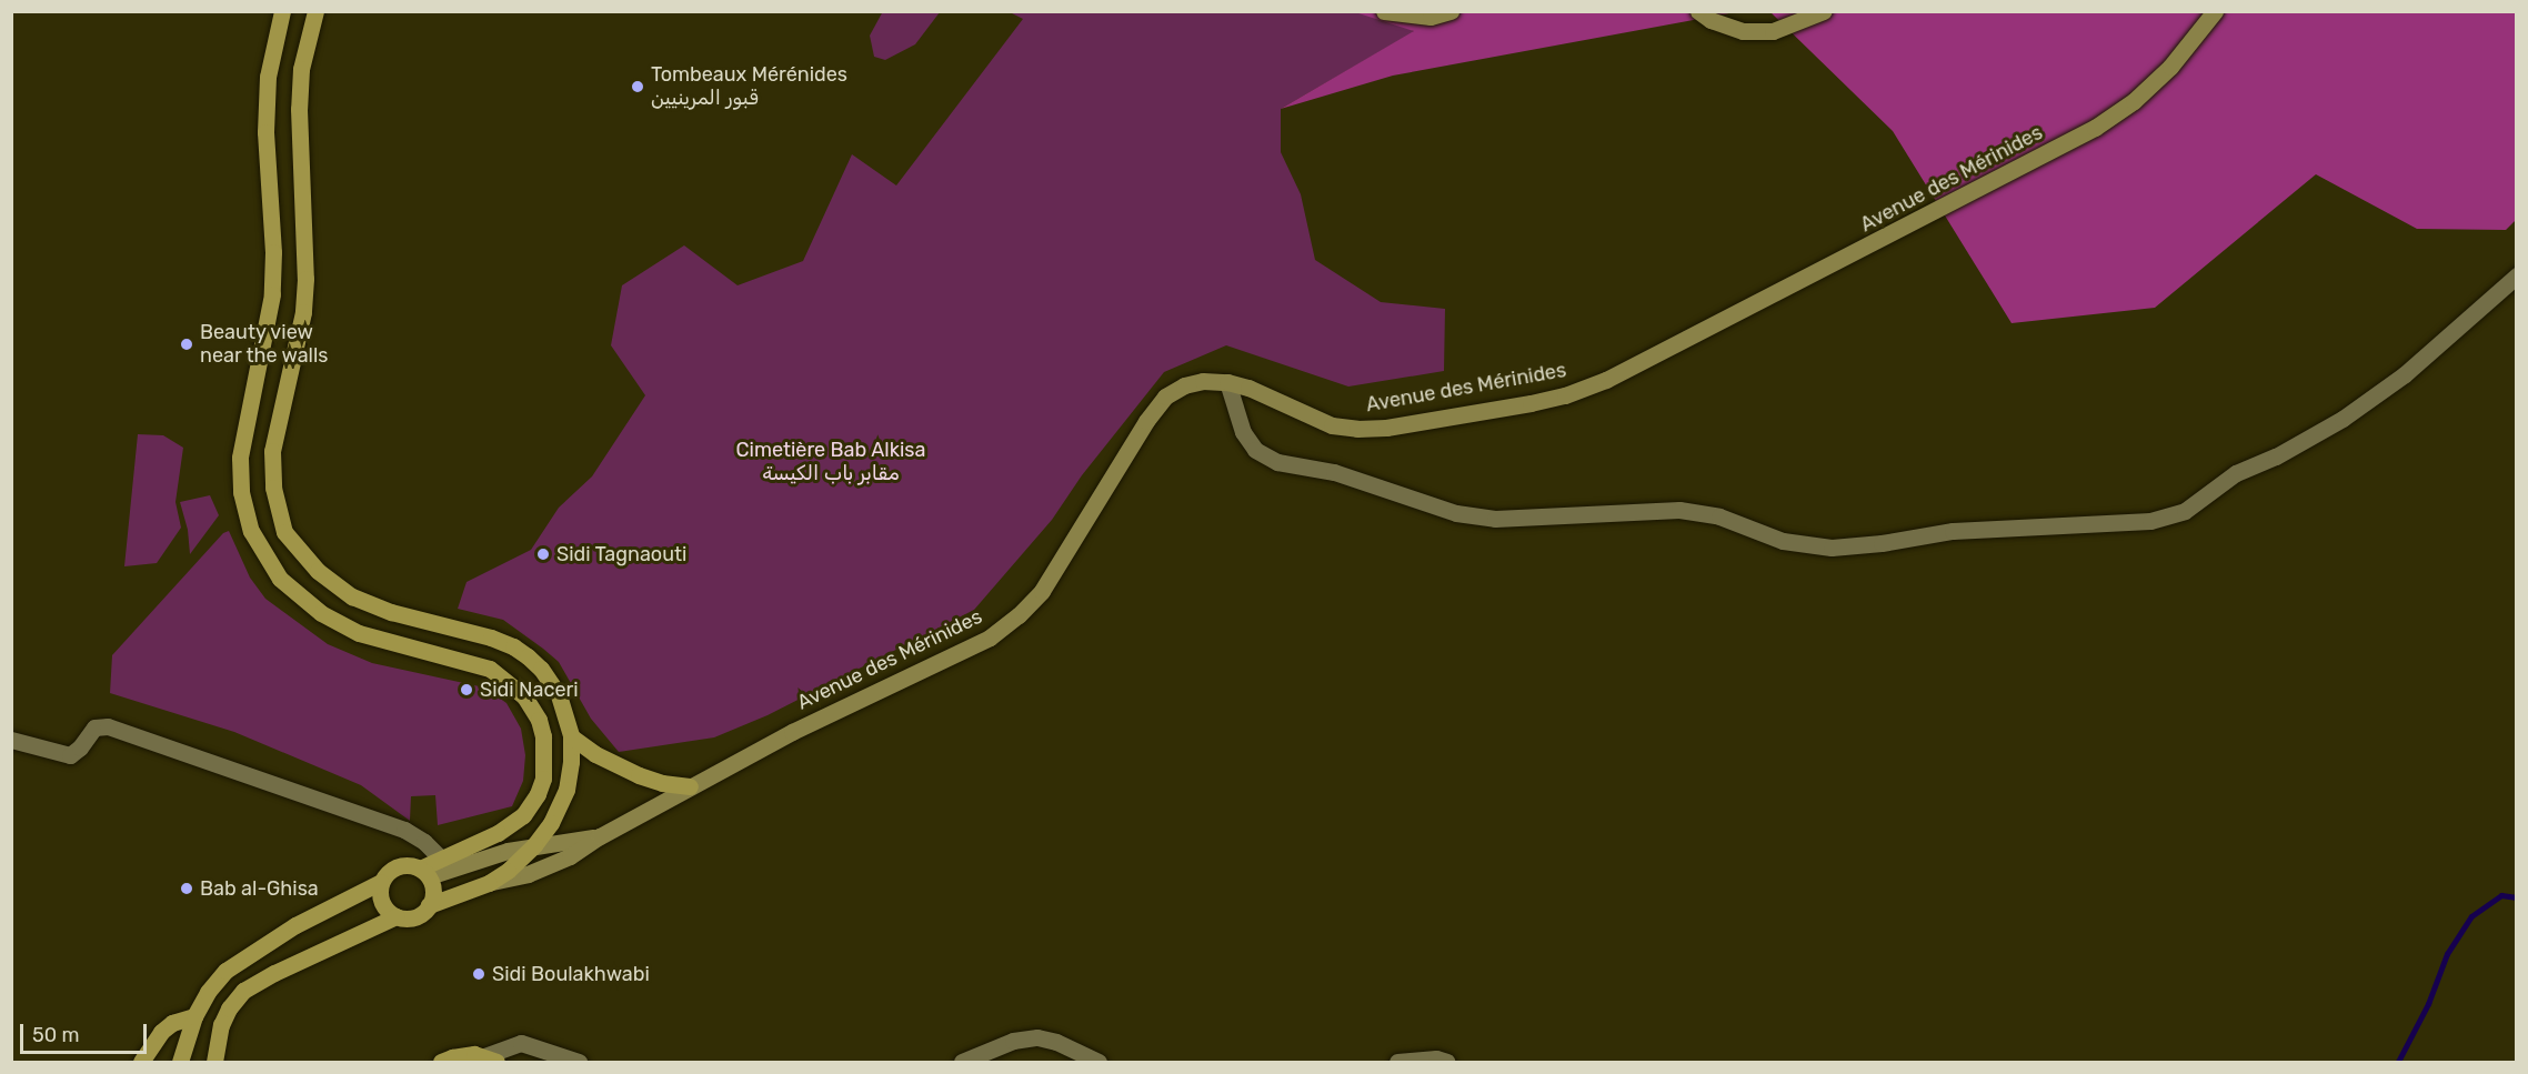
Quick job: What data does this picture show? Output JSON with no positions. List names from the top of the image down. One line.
{"streets":{"main road":["Avenue des Mérinides"]},"parks":["Cimetière Bab Alkisa مقابر باب الكيسة"],"places":["Tombeaux Mérénides قبور المرينيين","Beauty view near the walls","Sidi Tagnaouti","Sidi Naceri","Bab al-Ghisa","Sidi Boulakhwabi"],"scale_bar":"50 m"}
